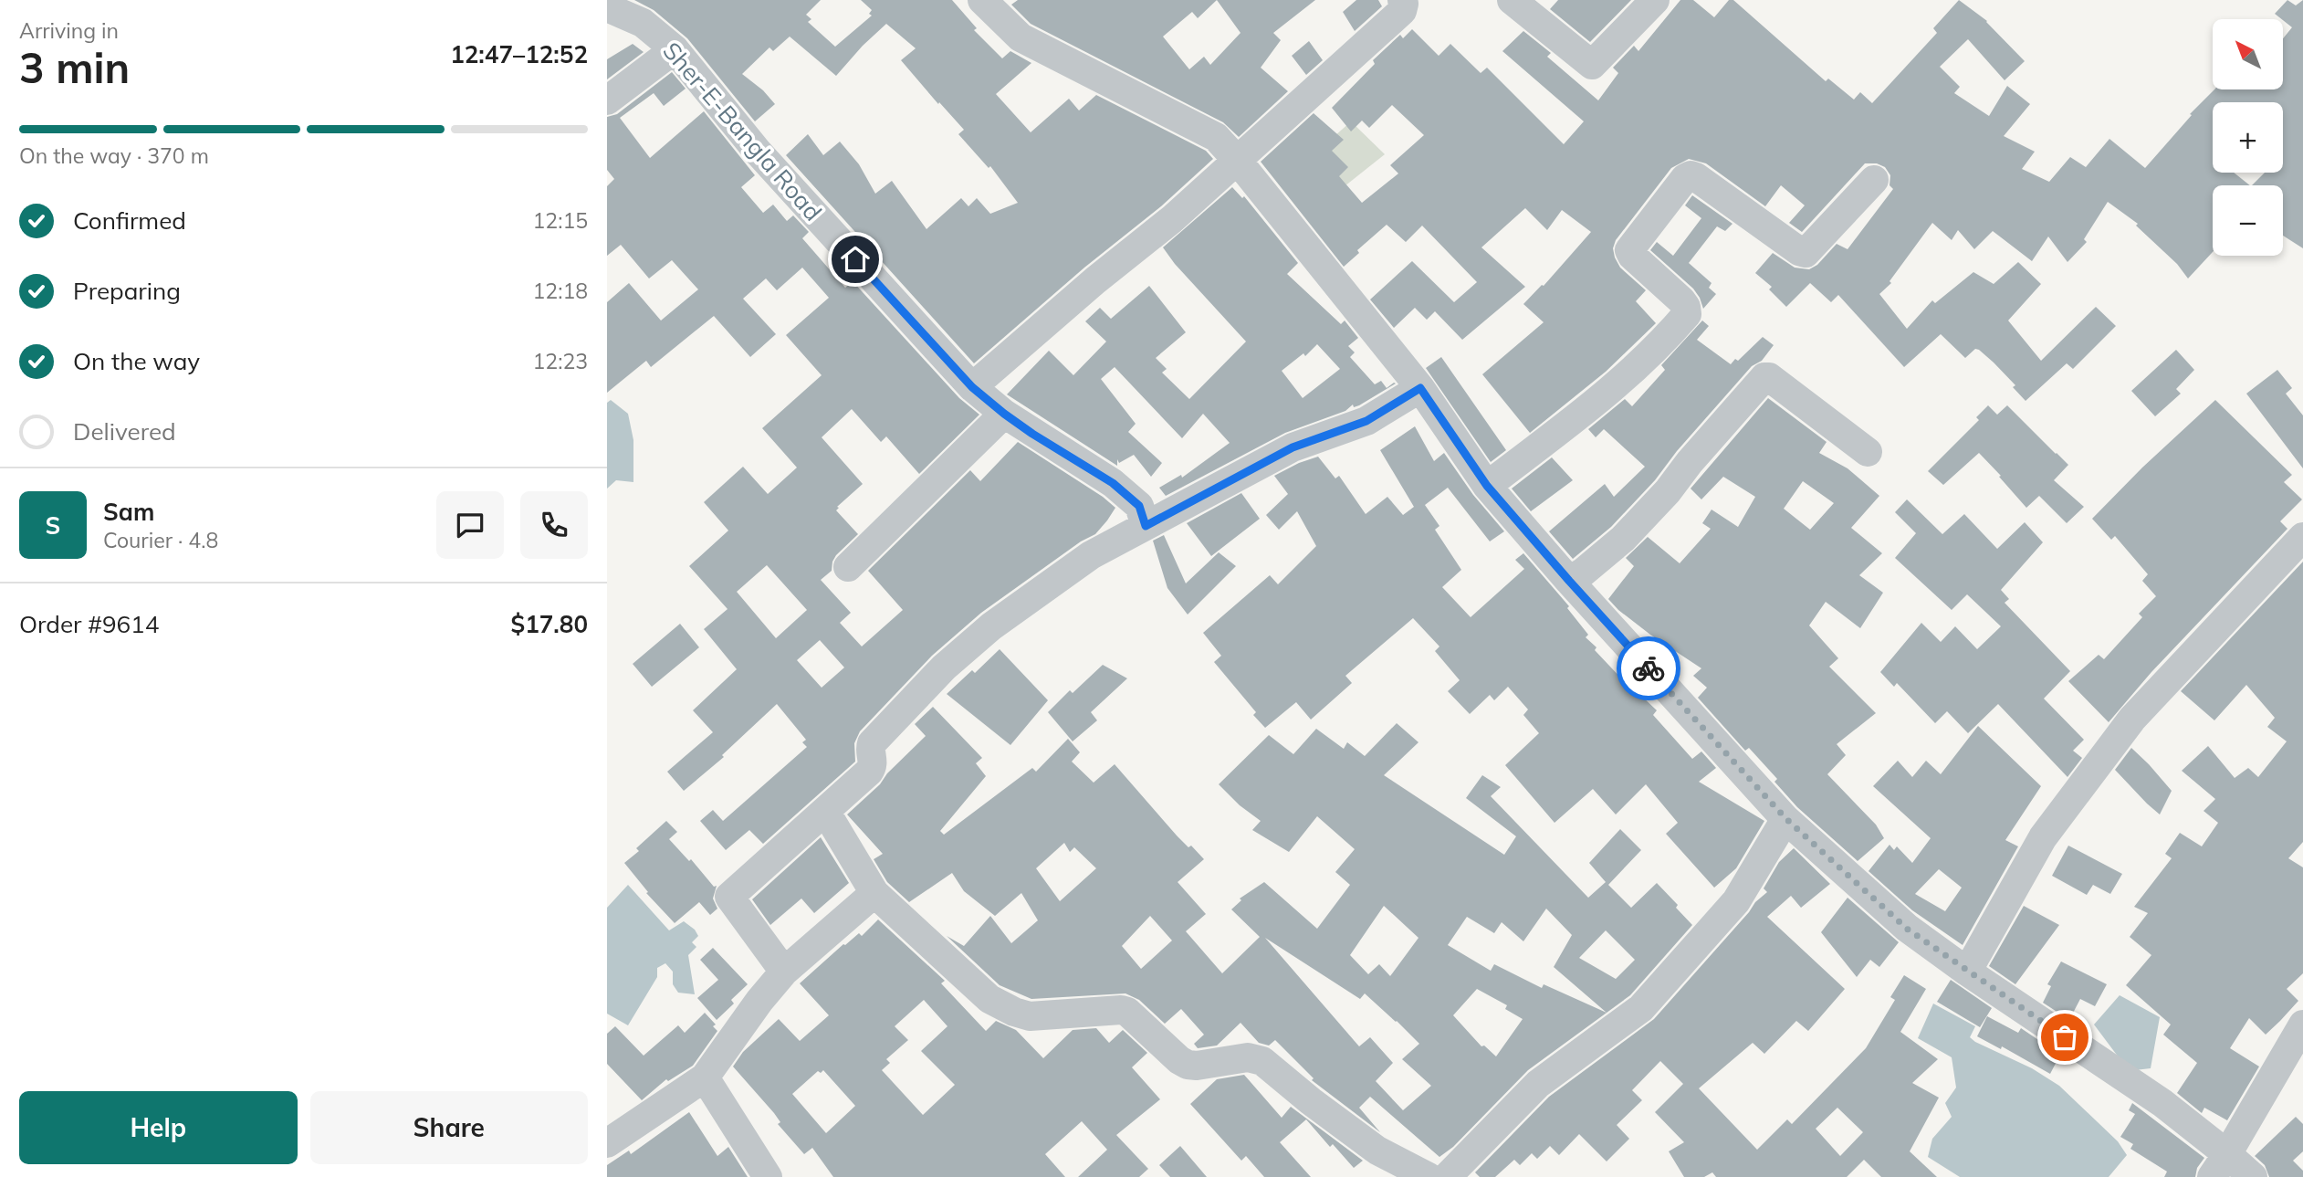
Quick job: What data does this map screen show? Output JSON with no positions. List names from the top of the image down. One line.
{"streets":{"street":["Sher-E-Bangla Road"]},"north":"top left","page":{"heading":["3 min","Arriving in","12:47–12:52"],"panel":["Sam","Courier · 4.8","Order #9614","$17.80"],"map_buttons":["+","−"],"bar":"On the way · 370 m","list":[["Confirmed","12:15"],["Preparing","12:18"],["On the way","12:23"],"Delivered"],"round":"S","buttons":["Help","Share"]}}
